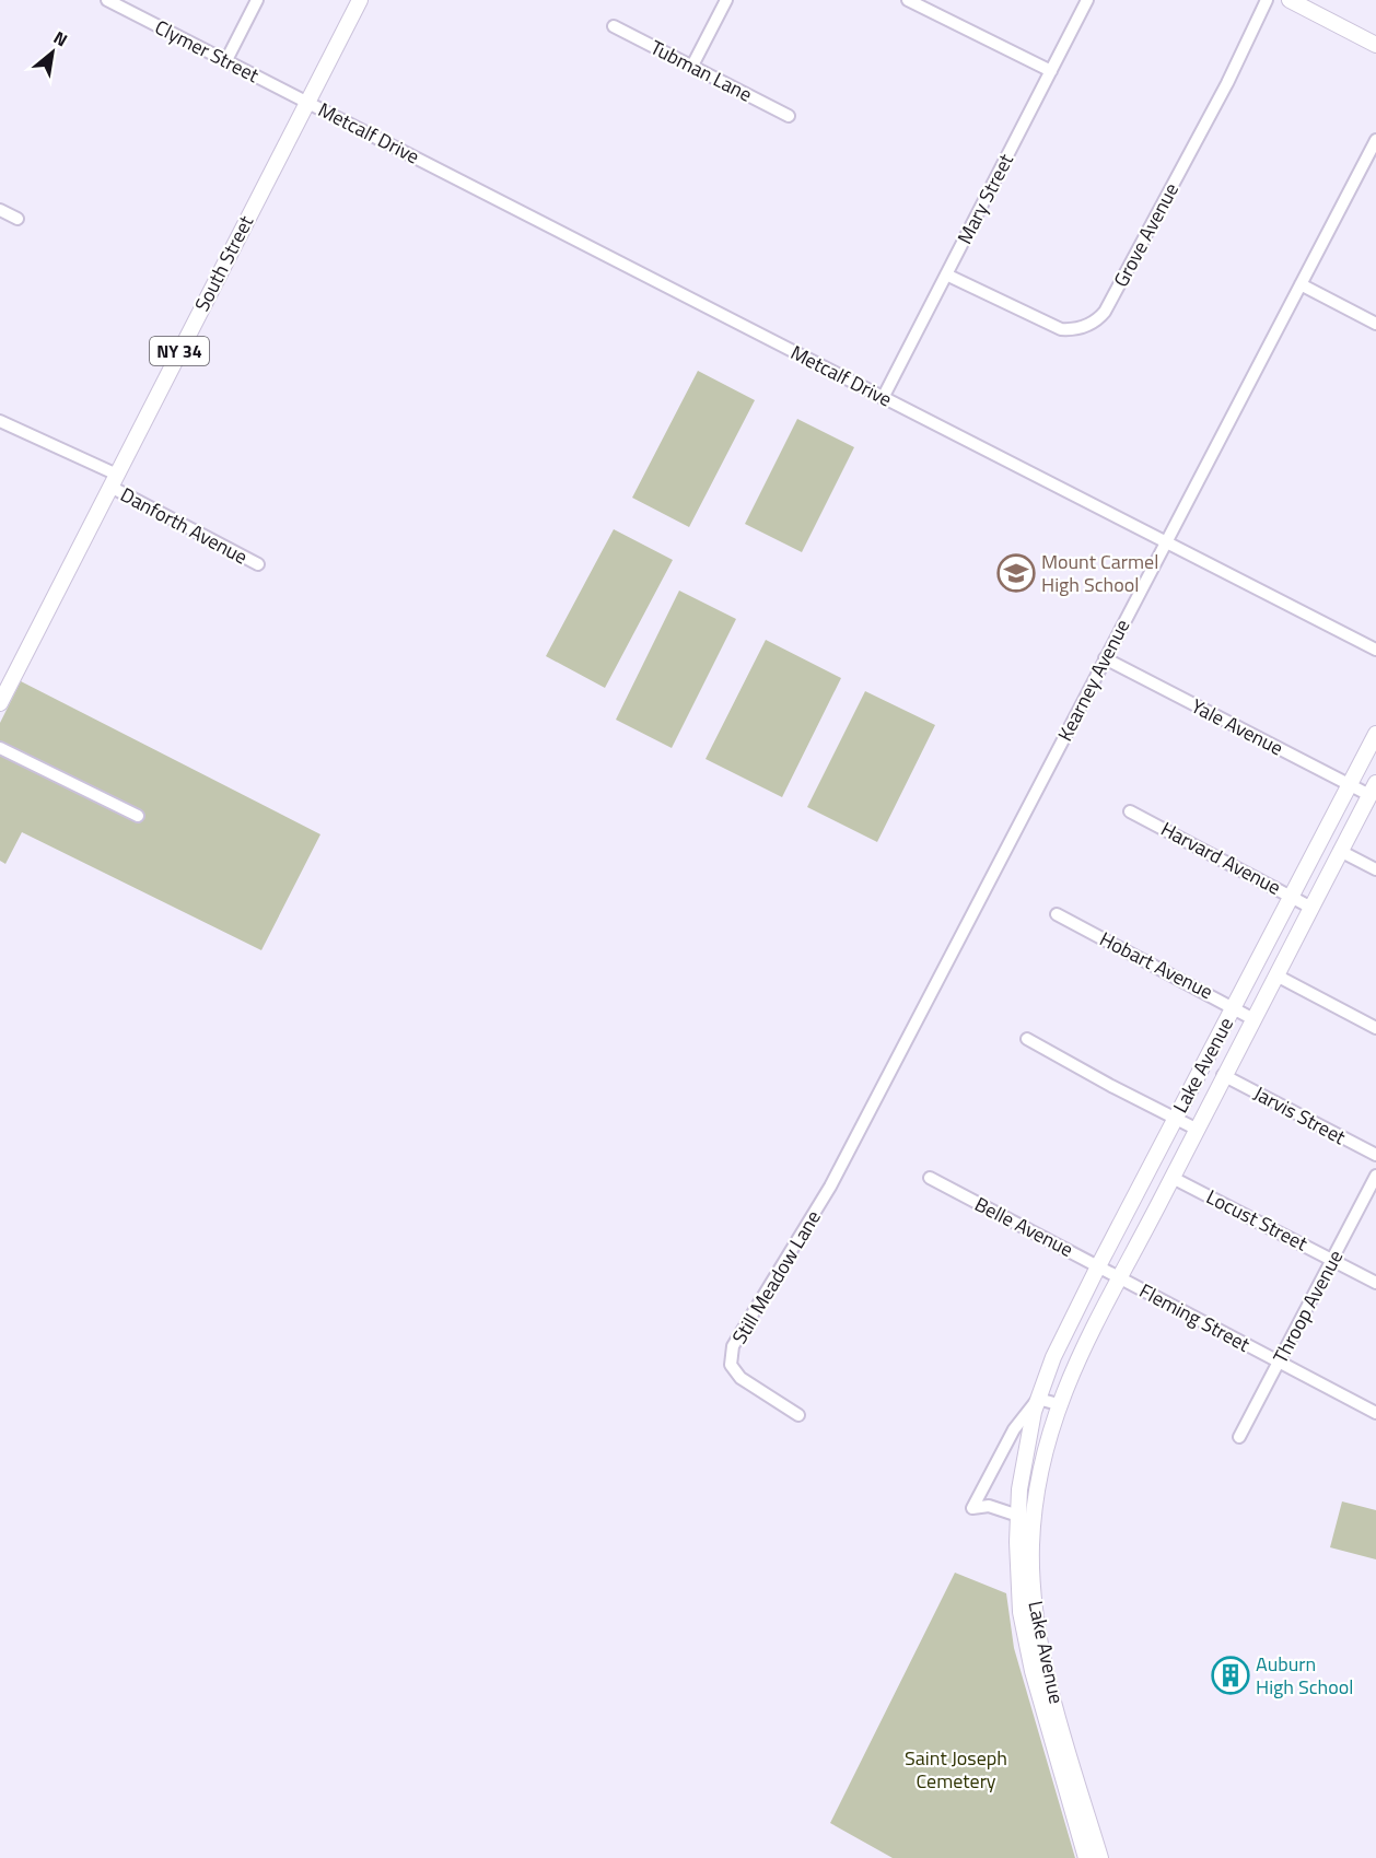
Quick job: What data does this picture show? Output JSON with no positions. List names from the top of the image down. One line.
{"streets":{"main road":["South Street","NY 34","Lake Avenue"],"street":["Clymer Street","Tubman Lane","Metcalf Drive","Mary Street","Grove Avenue","Danforth Avenue","Kearney Avenue","Yale Avenue","Harvard Avenue","Hobart Avenue","Jarvis Street","Locust Street","Belle Avenue","Still Meadow Lane","Throop Avenue","Fleming Street"]},"crossings":[["Clymer Street","Metcalf Drive"],["Clymer Street","South Street"],["Metcalf Drive","Mary Street"],["Metcalf Drive","South Street"],["Metcalf Drive","Kearney Avenue"],["Mary Street","Grove Avenue"],["South Street","Danforth Avenue"],["Kearney Avenue","Yale Avenue"],["Kearney Avenue","Still Meadow Lane"],["Yale Avenue","Lake Avenue"],["Harvard Avenue","Lake Avenue"],["Hobart Avenue","Lake Avenue"],["Lake Avenue","Jarvis Street"],["Lake Avenue","Locust Street"],["Lake Avenue","Belle Avenue"],["Lake Avenue","Fleming Street"],["Locust Street","Throop Avenue"],["Belle Avenue","Fleming Street"],["Throop Avenue","Fleming Street"]],"parks":["Saint Joseph Cemetery"],"places":{"school or university":["Mount Carmel High School"],"building":["Auburn High School"]},"north":"top right"}
